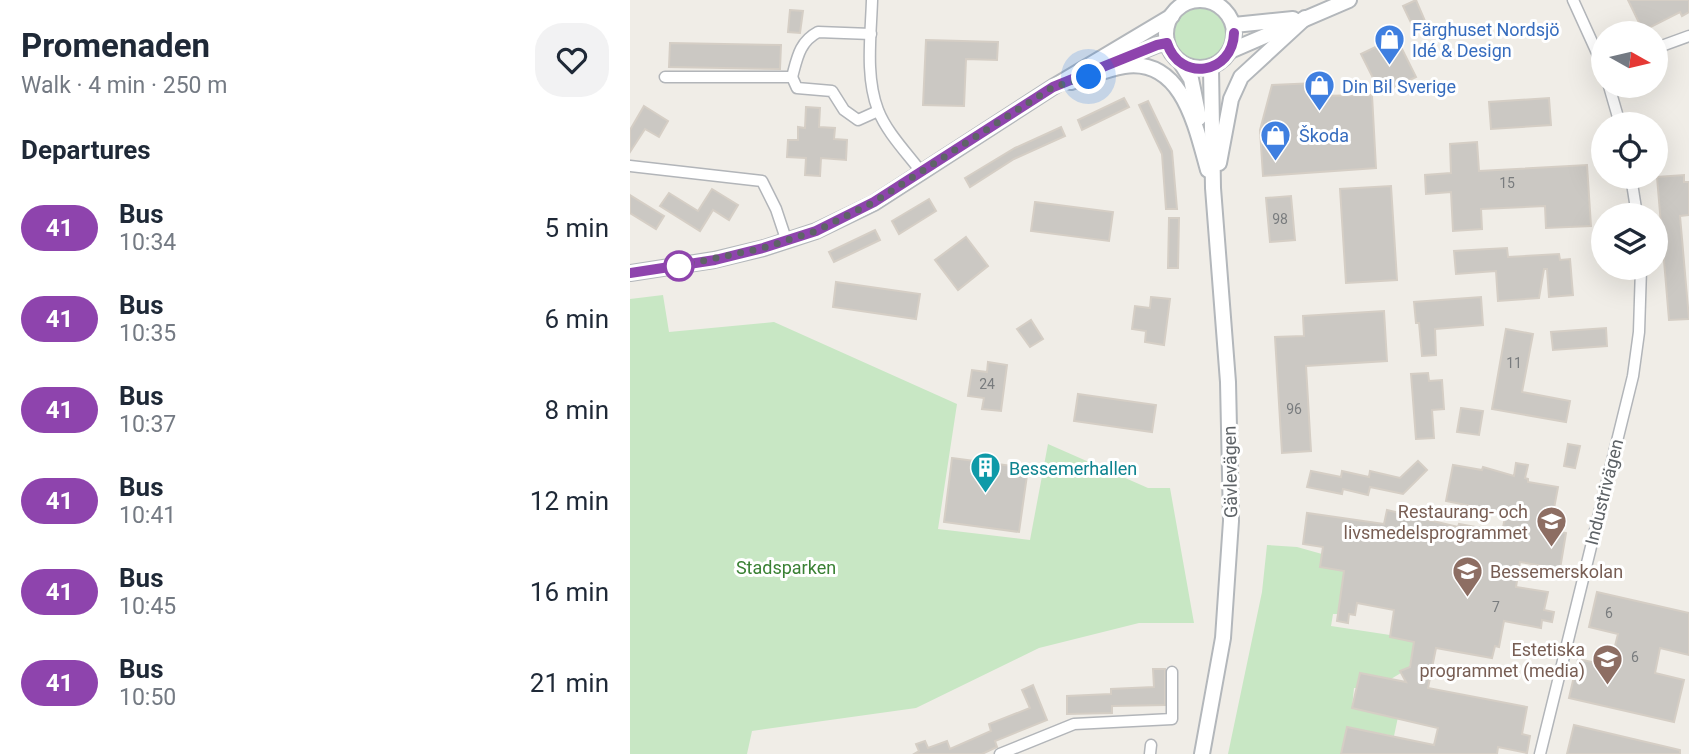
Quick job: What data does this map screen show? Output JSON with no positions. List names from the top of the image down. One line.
{"streets":{"main road":["Gävlevägen"],"street":["Industrivägen"]},"parks":["Stadsparken"],"places":{"shop":["Färghuset Nordsjö Idé & Design","Din Bil Sverige","Škoda"],"building":["Bessemerhallen"],"school or university":["Restaurang- och livsmedelsprogrammet","Bessemerskolan","Estetiska programmet (media)"]},"lines":["bus line 41"],"house_numbers":["15","98","11","24","96","7","6","6"],"north":"right","page":{"heading":[["Promenaden","Walk · 4 min · 250 m"],"Departures"],"list":[{"mark":"41","name":"Bus","note":"10:34","value":"5 min"},{"mark":"41","name":"Bus","note":"10:35","value":"6 min"},{"mark":"41","name":"Bus","note":"10:37","value":"8 min"},{"mark":"41","name":"Bus","note":"10:41","value":"12 min"},{"mark":"41","name":"Bus","note":"10:45","value":"16 min"},{"mark":"41","name":"Bus","note":"10:50","value":"21 min"}]}}
